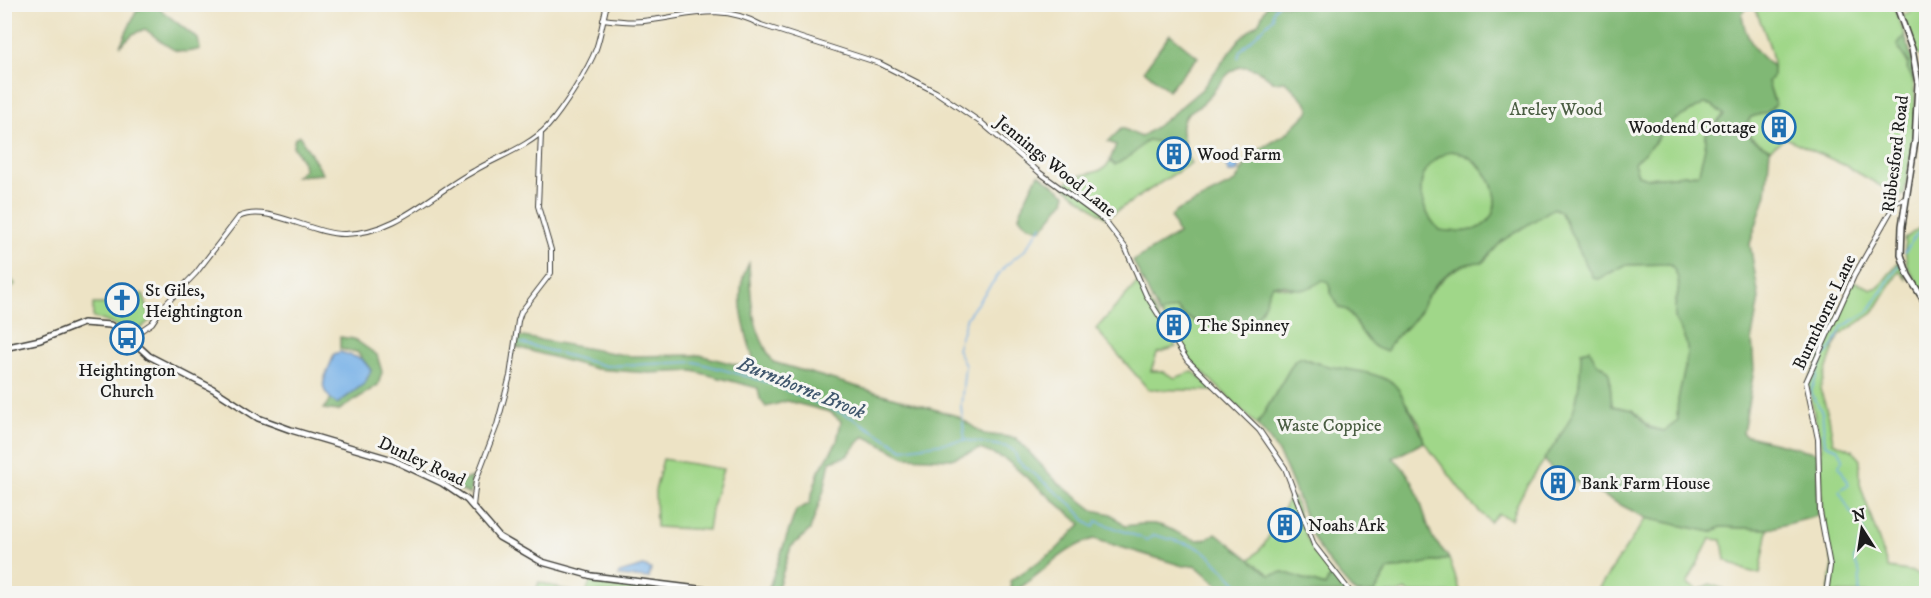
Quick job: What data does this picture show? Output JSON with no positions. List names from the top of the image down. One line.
{"streets":{"street":["Ribbesford Road","Jennings Wood Lane","Burnthorne Lane","Dunley Road"]},"crossings":[["Ribbesford Road","Burnthorne Lane"]],"water":["Burnthorne Brook"],"parks":["Areley Wood","Waste Coppice"],"places":{"building":["Woodend Cottage","Wood Farm","The Spinney","Bank Farm House","Noahs Ark"],"church":["St Giles, Heightington"],"bus stop":["Heightington Church"]},"north":"top"}
